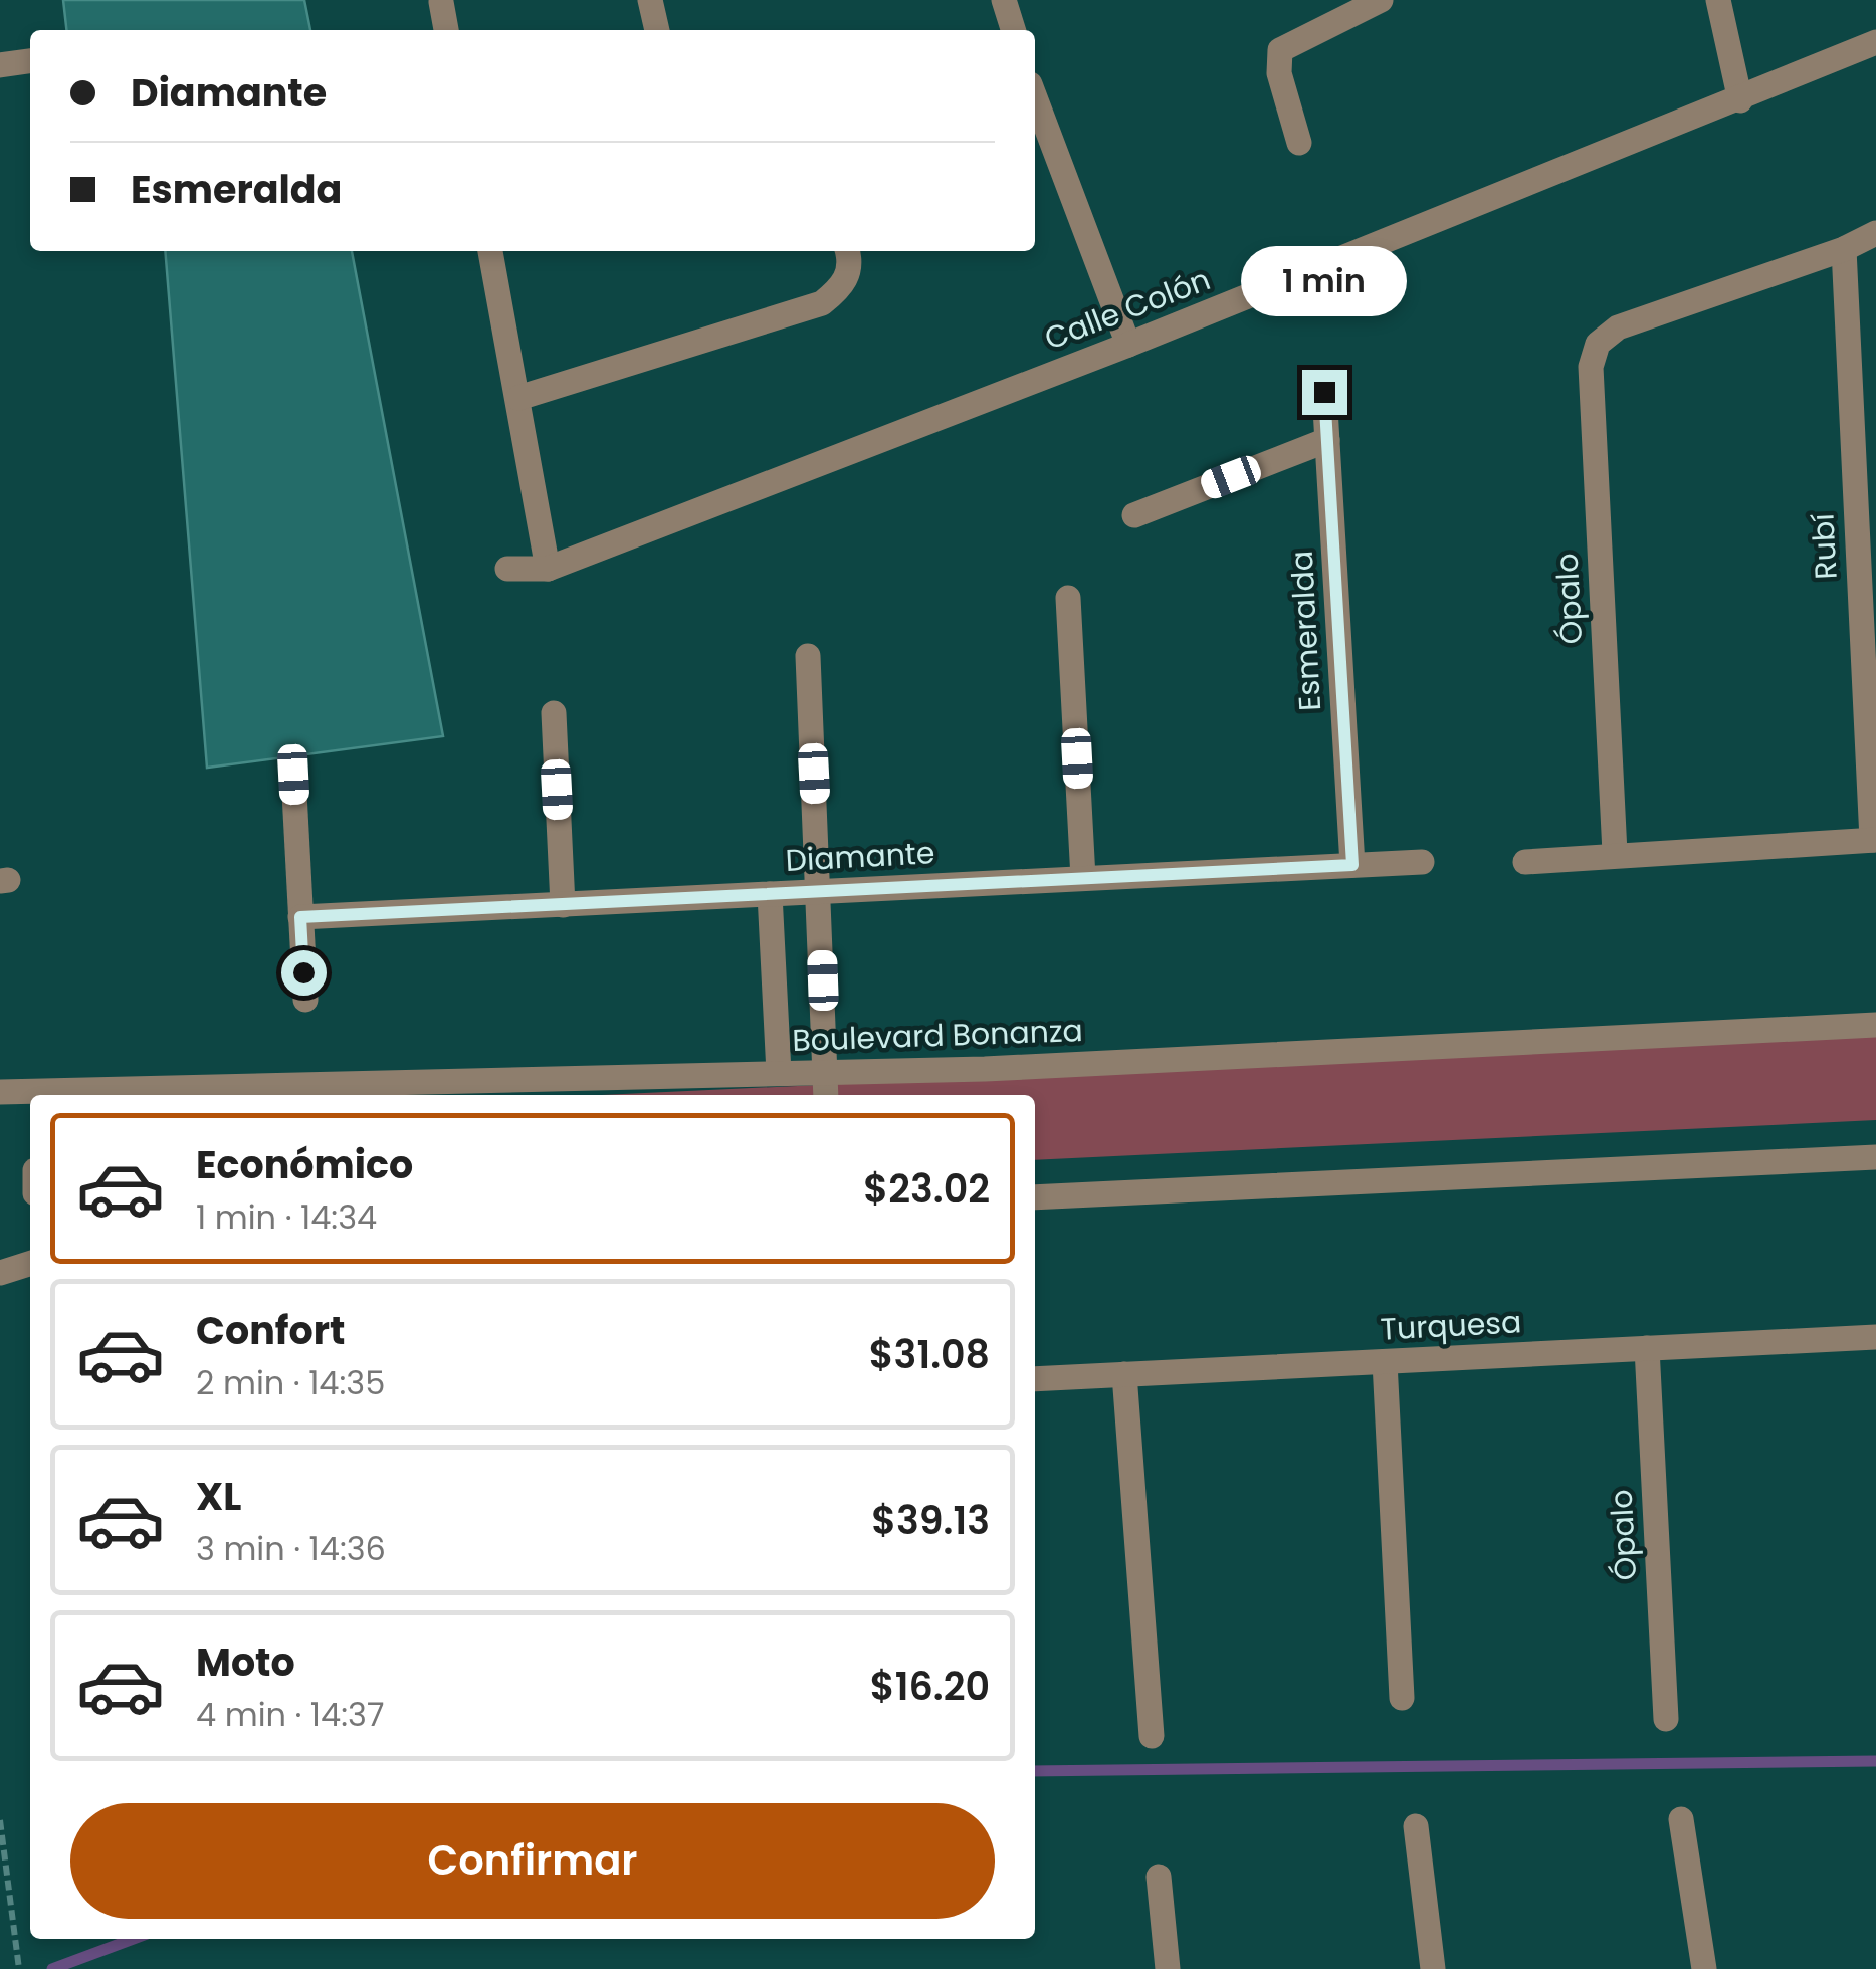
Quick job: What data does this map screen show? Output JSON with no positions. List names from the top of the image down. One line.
{"streets":{"street":["Calle Colón","Rubí","Ópalo","Esmeralda","Diamante","Boulevard Bonanza","Turquesa"]},"crossings":[["Rubí","Ópalo"],["Ópalo","Turquesa"],["Esmeralda","Diamante"]],"page":{"banner":["Diamante","Esmeralda"],"bubble":"1 min","list":[{"name":"Económico","note":"1 min · 14:34","value":"$23.02"},{"name":"Confort","note":"2 min · 14:35","value":"$31.08"},{"name":"XL","note":"3 min · 14:36","value":"$39.13"},{"name":"Moto","note":"4 min · 14:37","value":"$16.20"}],"buttons":"Confirmar"}}
